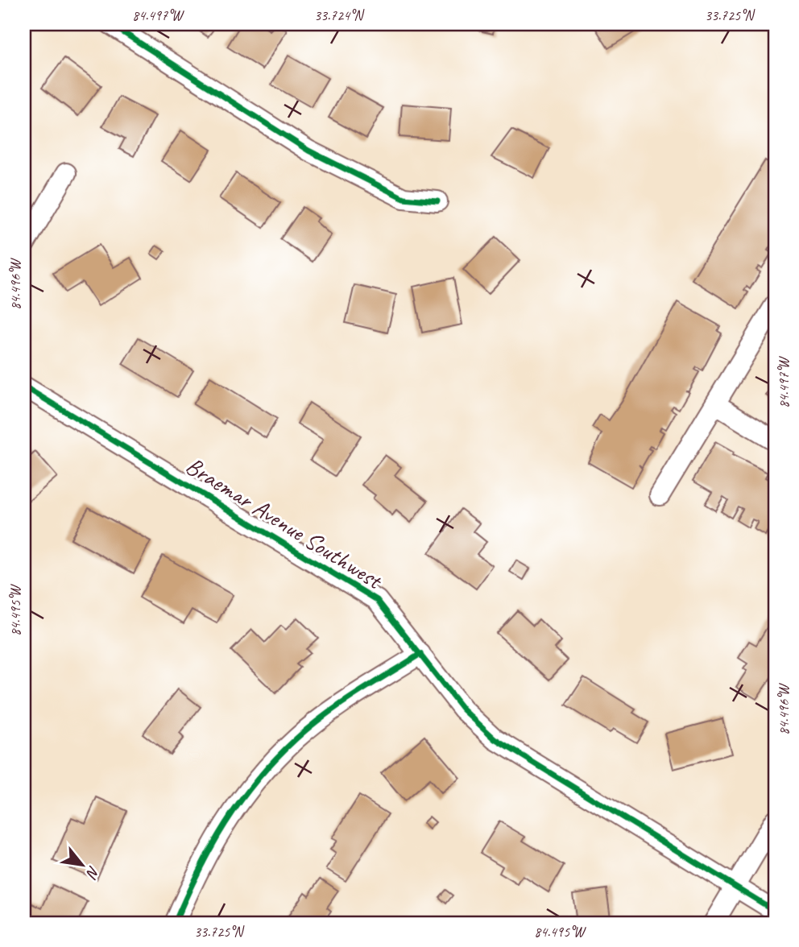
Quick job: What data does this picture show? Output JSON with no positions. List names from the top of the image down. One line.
{"streets":{"street":["Braemar Avenue Southwest"]},"north":"bottom right","coordinates":["84.497°W","33.724°N","33.725°N","84.496°W","84.495°W"]}
